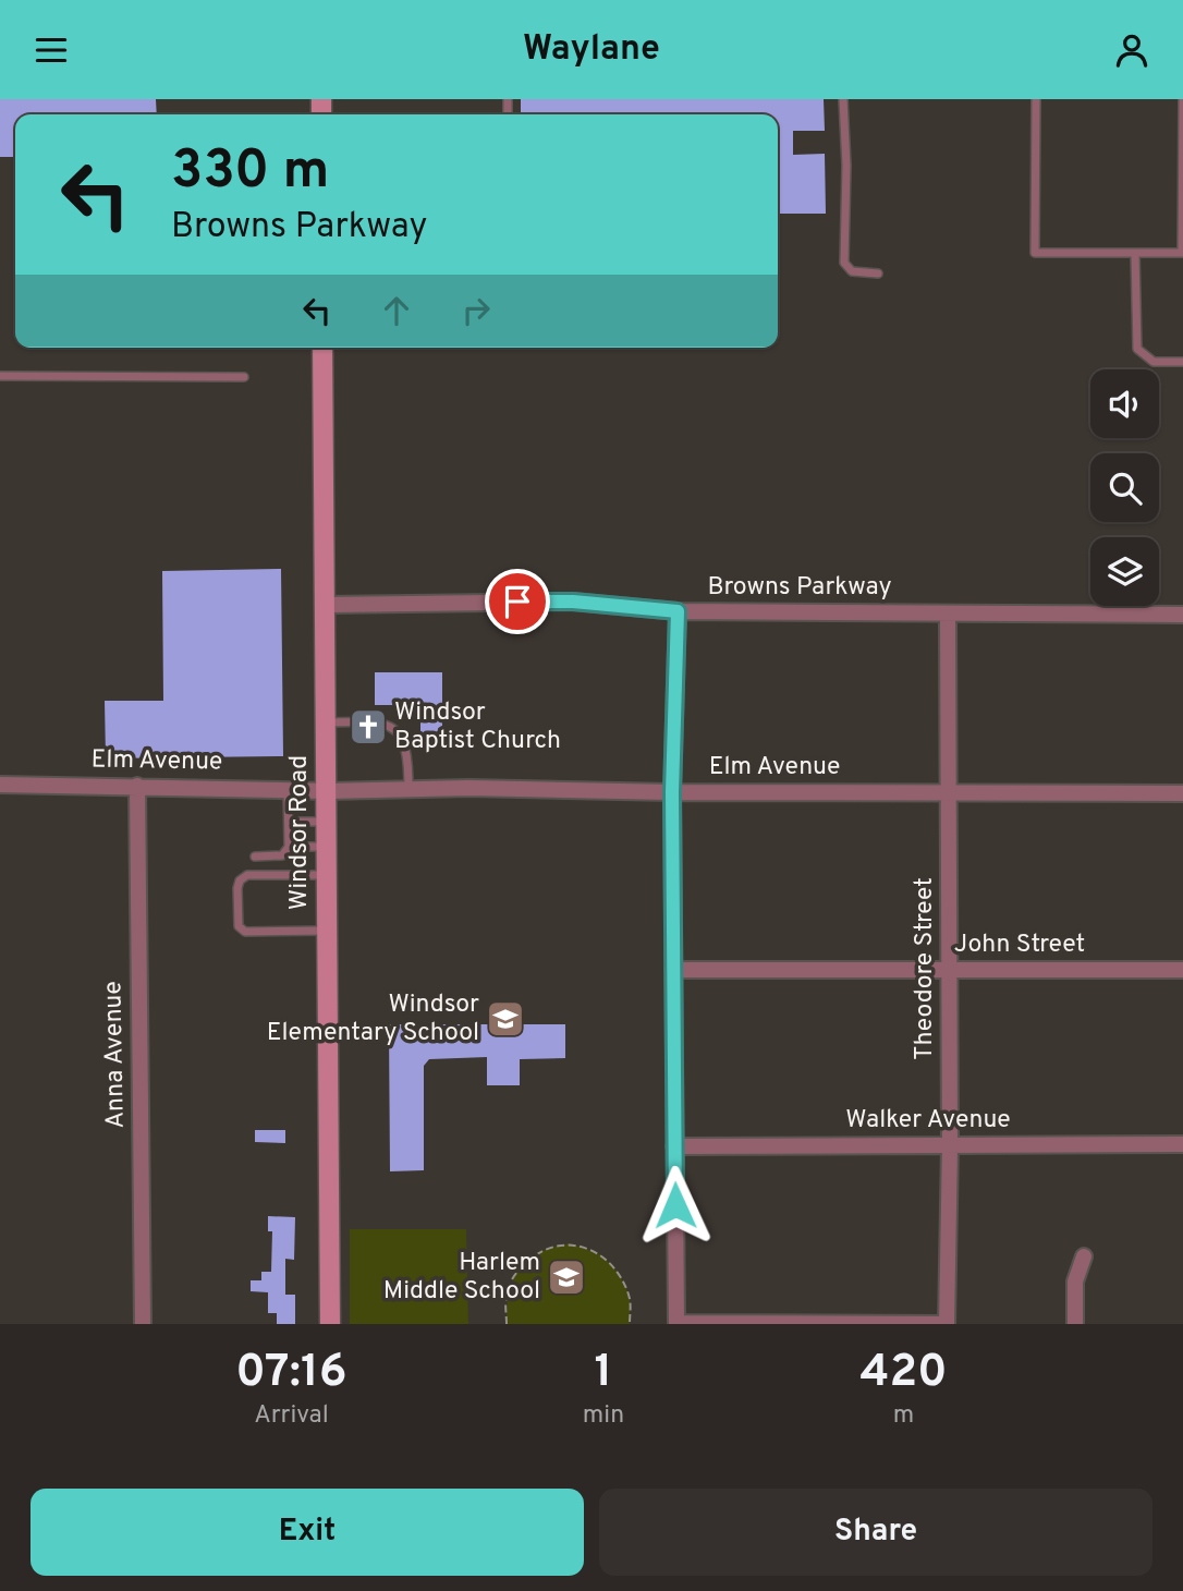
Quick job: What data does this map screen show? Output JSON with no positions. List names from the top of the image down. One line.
{"streets":{"street":["Browns Parkway","Elm Avenue","Windsor Road","John Street","Theodore Street","Anna Avenue","Walker Avenue"]},"crossings":[["Browns Parkway","Windsor Road"],["Browns Parkway","Theodore Street"],["Elm Avenue","Windsor Road"],["Elm Avenue","Theodore Street"],["Elm Avenue","Anna Avenue"],["John Street","Theodore Street"],["Theodore Street","Walker Avenue"]],"places":{"church":["Windsor Baptist Church"],"school or university":["Windsor Elementary School","Harlem Middle School"]},"page":{"header":"Waylane","turn":["330 m","Browns Parkway"],"eta":["07:16","Arrival","1","min","420","m"],"buttons":["Exit","Share"]}}
